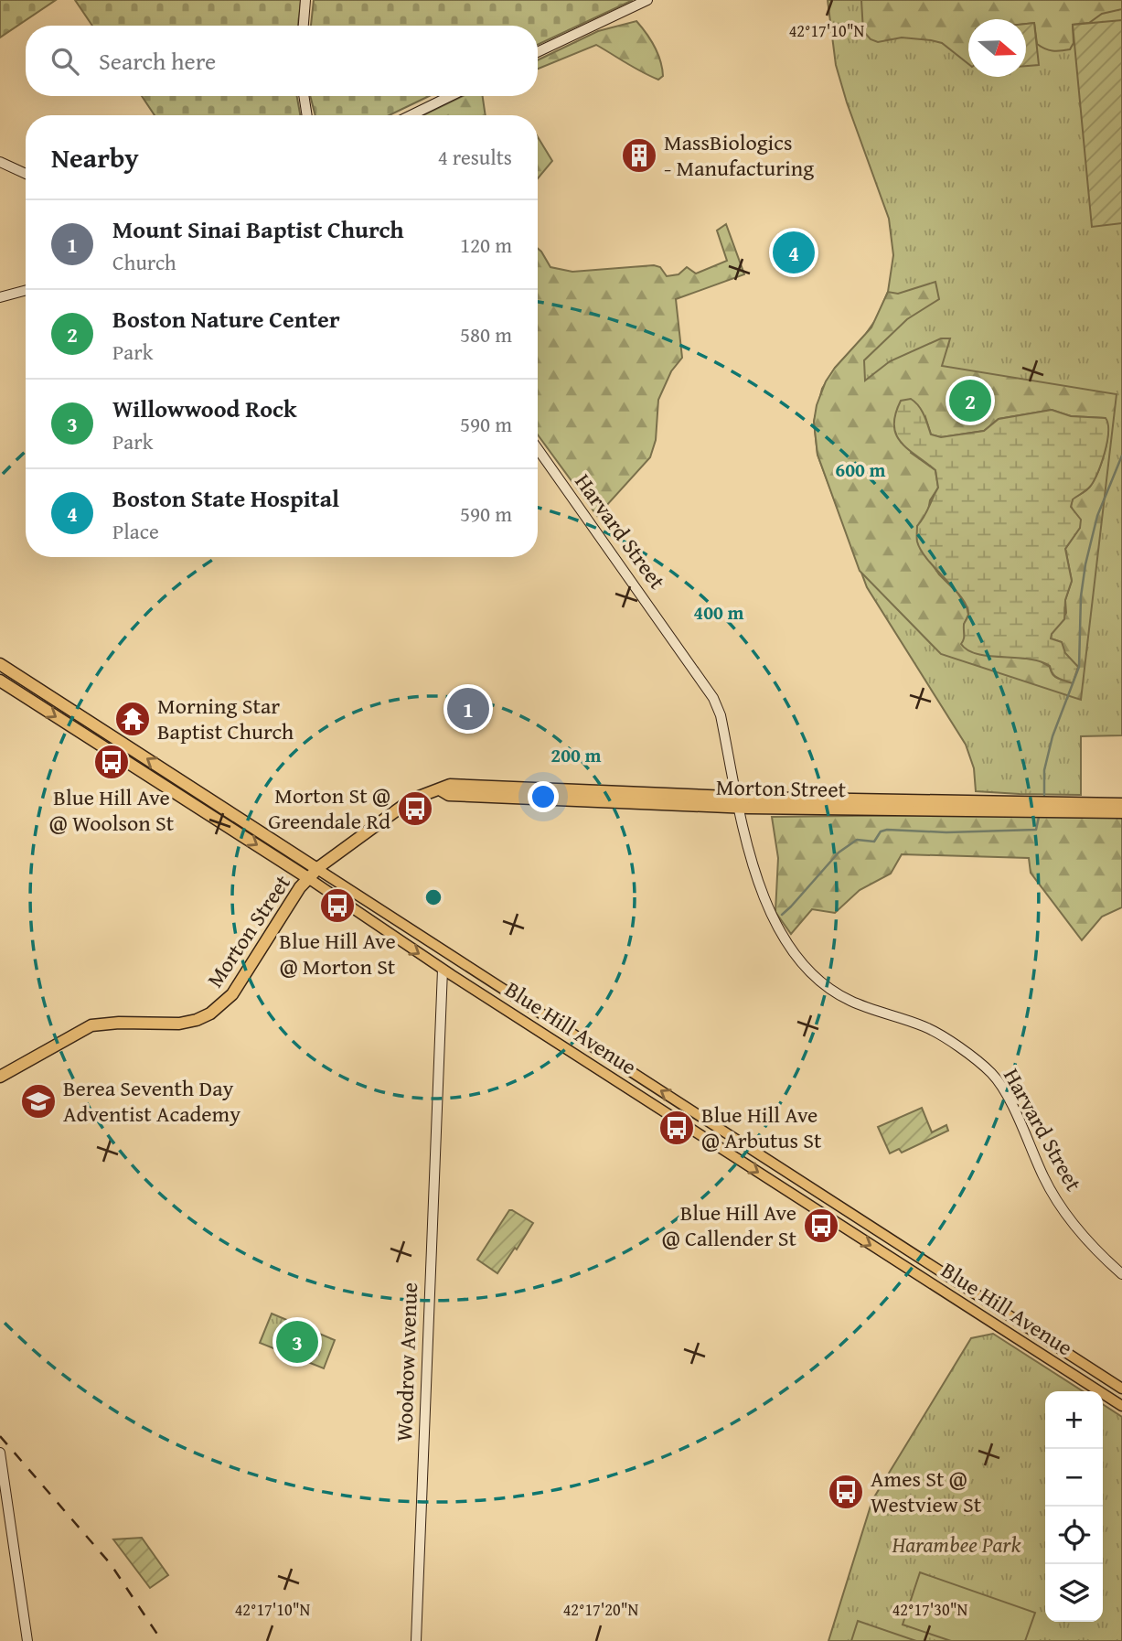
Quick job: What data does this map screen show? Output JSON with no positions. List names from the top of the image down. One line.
{"streets":{"highway":["Morton Street","Blue Hill Avenue"],"main road":["Harvard Street","Woodrow Avenue"]},"crossings":[["Harvard Street","Morton Street"],["Morton Street","Blue Hill Avenue"],["Blue Hill Avenue","Woodrow Avenue"]],"parks":["Harambee Park"],"places":{"building":["MassBiologics - Manufacturing"],"temple":["Morning Star Baptist Church"],"bus stop":["Blue Hill Ave @ Woolson St","Morton St @ Greendale Rd","Blue Hill Ave @ Morton St","Blue Hill Ave @ Arbutus St","Blue Hill Ave @ Callender St","Ames St @ Westview St"],"school or university":["Berea Seventh Day Adventist Academy"]},"north":"right","page":{"search":"Search here","heading":["Nearby","4 results"],"list":[{"mark":"1","name":"Mount Sinai Baptist Church","note":"Church","value":"120 m"},{"mark":"2","name":"Boston Nature Center","note":"Park","value":"580 m"},{"mark":"3","name":"Willowwood Rock","note":"Park","value":"590 m"},{"mark":"4","name":"Boston State Hospital","note":"Place","value":"590 m"}],"pins":["4","2","1","3"],"map_buttons":["+","−"]},"coordinates":["42°17'10\"N","42°17'20\"N","42°17'30\"N"],"rings":["600 m","400 m","200 m"]}
